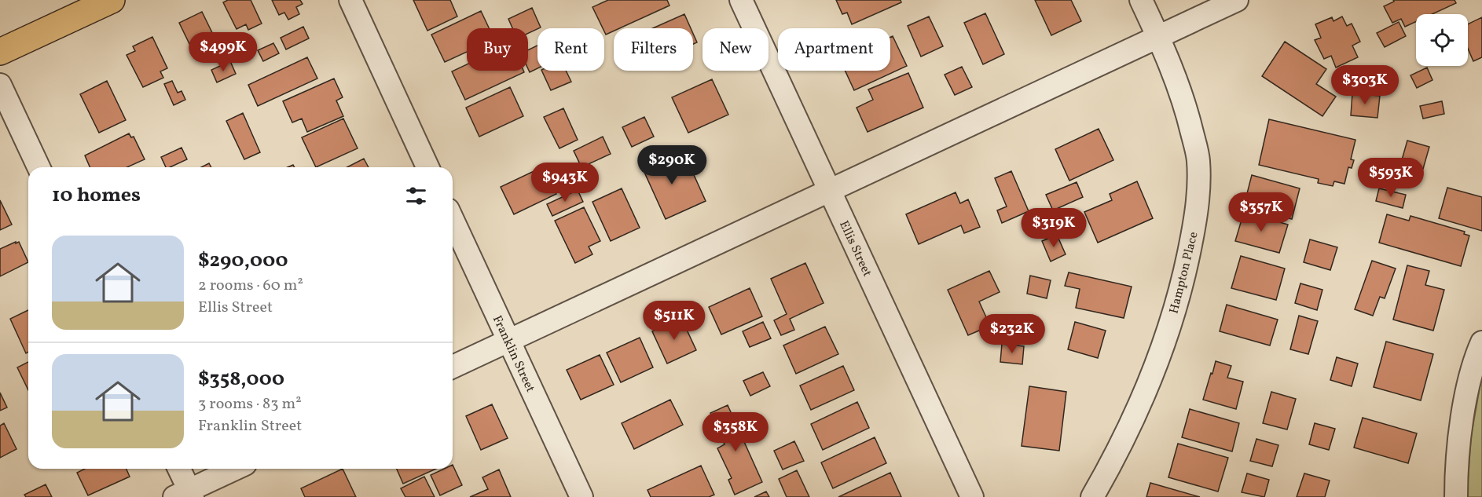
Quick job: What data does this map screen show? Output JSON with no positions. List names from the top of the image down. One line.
{"streets":{"street":["Ellis Street","Hampton Place","Franklin Street"]},"page":{"chip":["Buy","Rent","Filters","New","Apartment"],"price":["$499K","$303K","$290K","$593K","$943K","$357K","$319K","$511K","$232K","$358K"],"heading":"10 homes","list":[{"name":"$290,000","note":"2 rooms · 60 m² · Ellis Street"},{"name":"$358,000","note":"3 rooms · 83 m² · Franklin Street"}]}}
